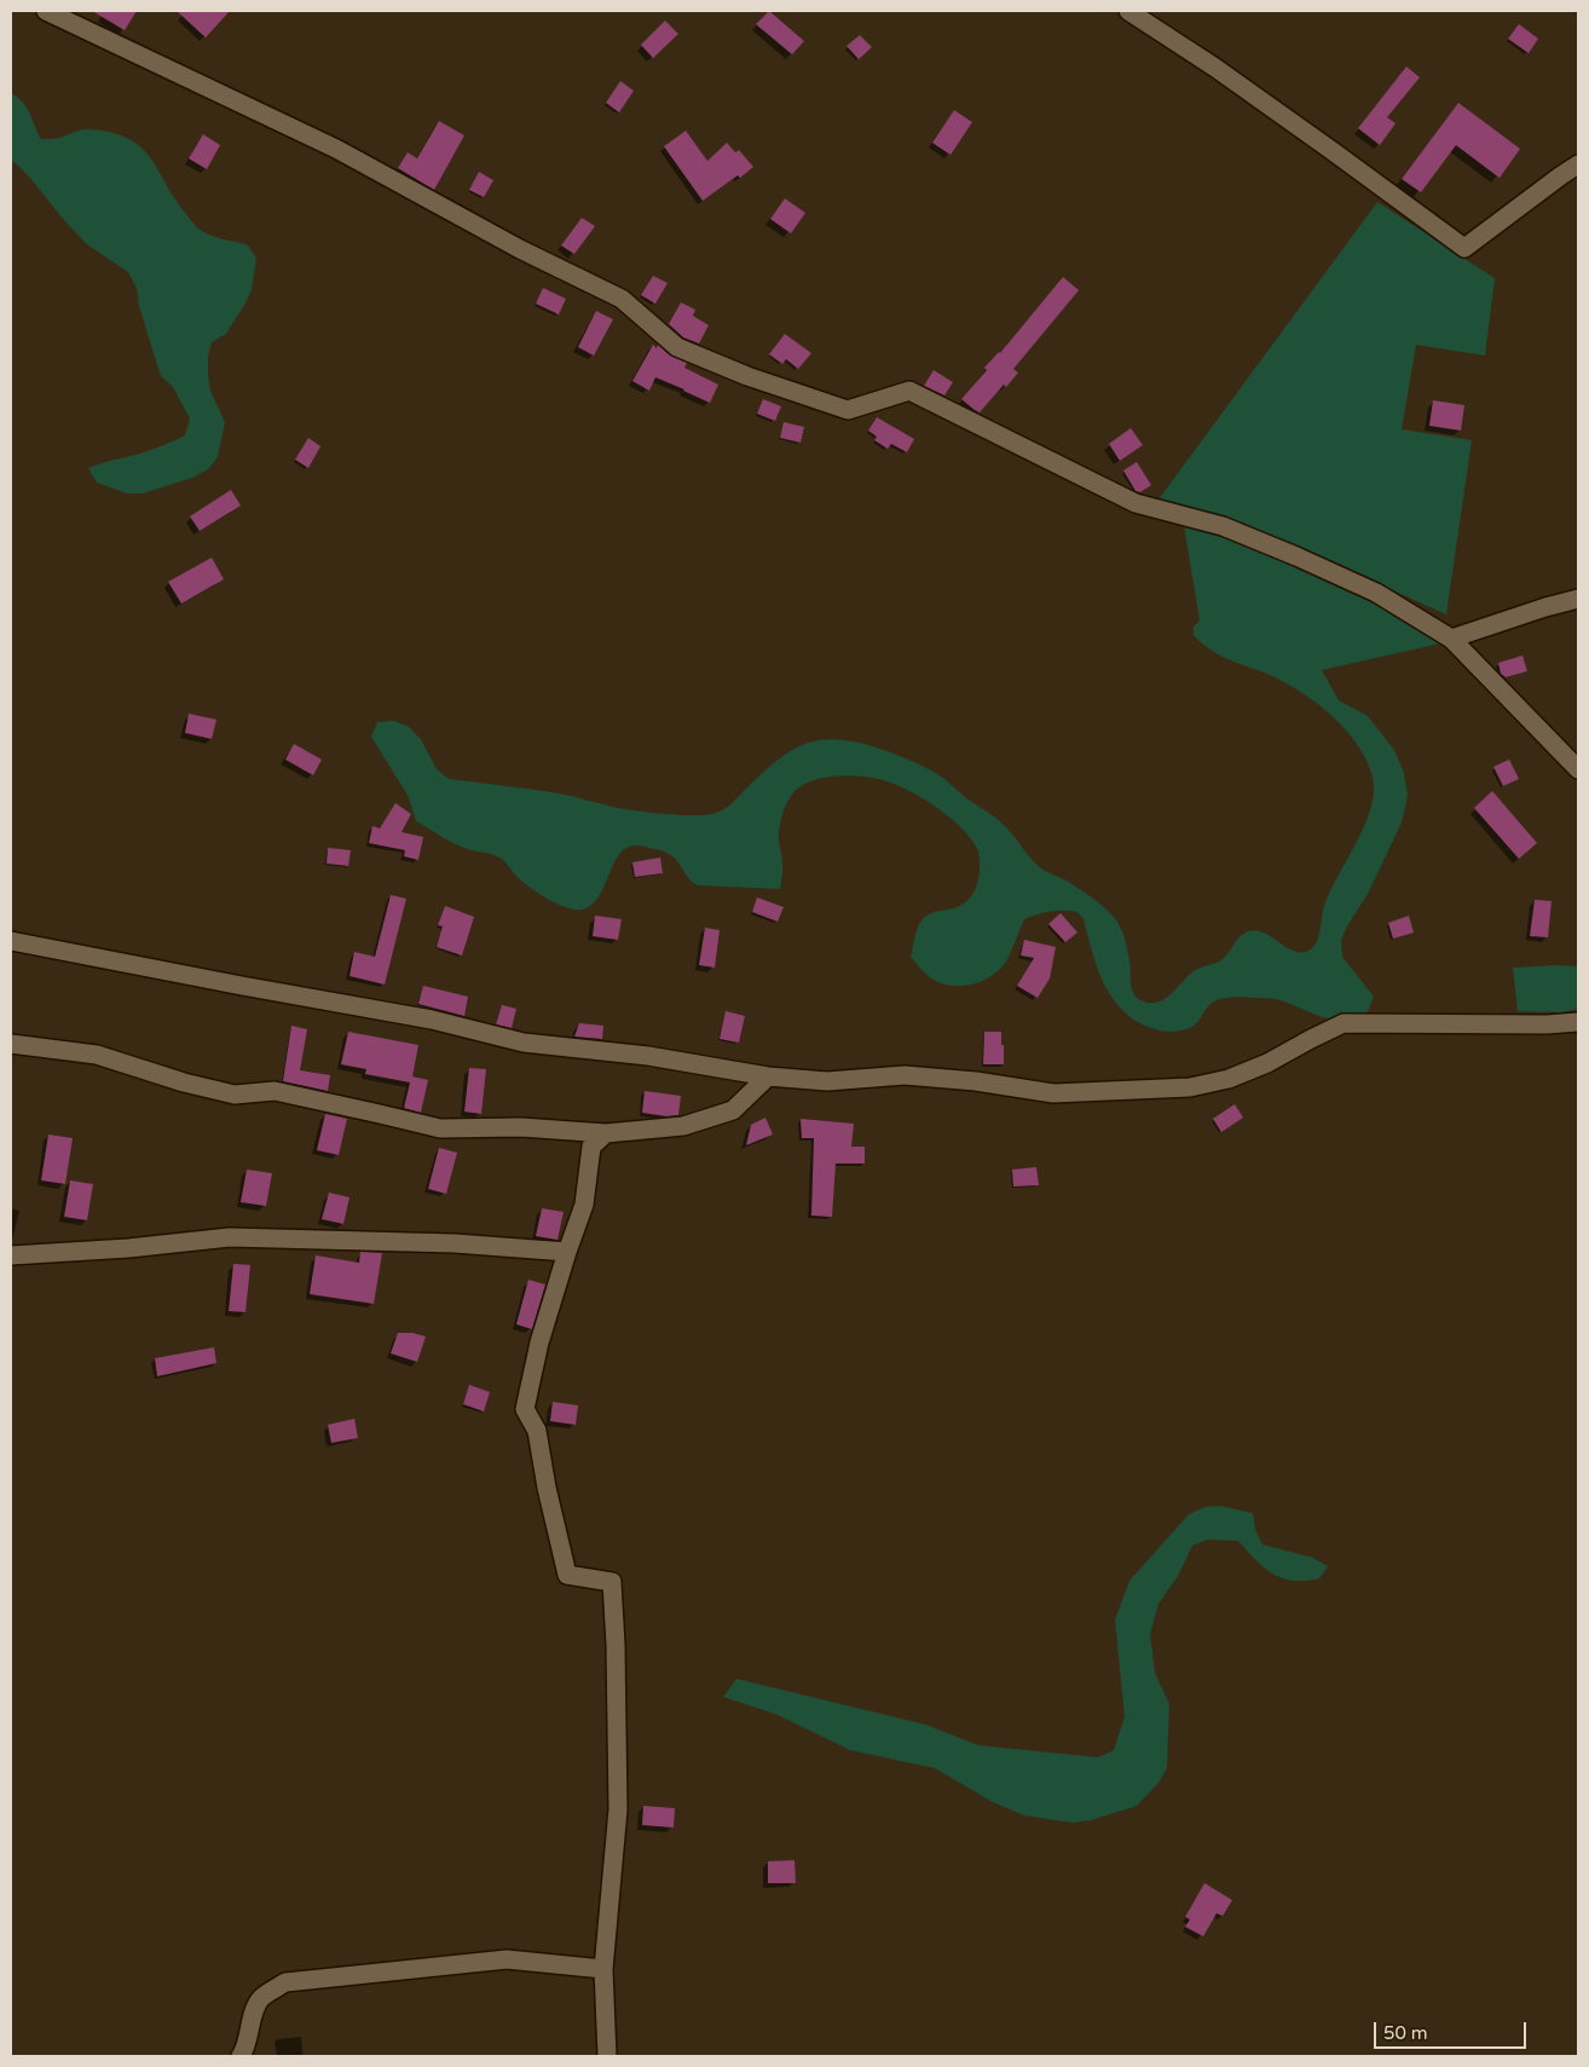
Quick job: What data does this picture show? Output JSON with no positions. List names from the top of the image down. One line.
{"scale_bar":"50 m"}
